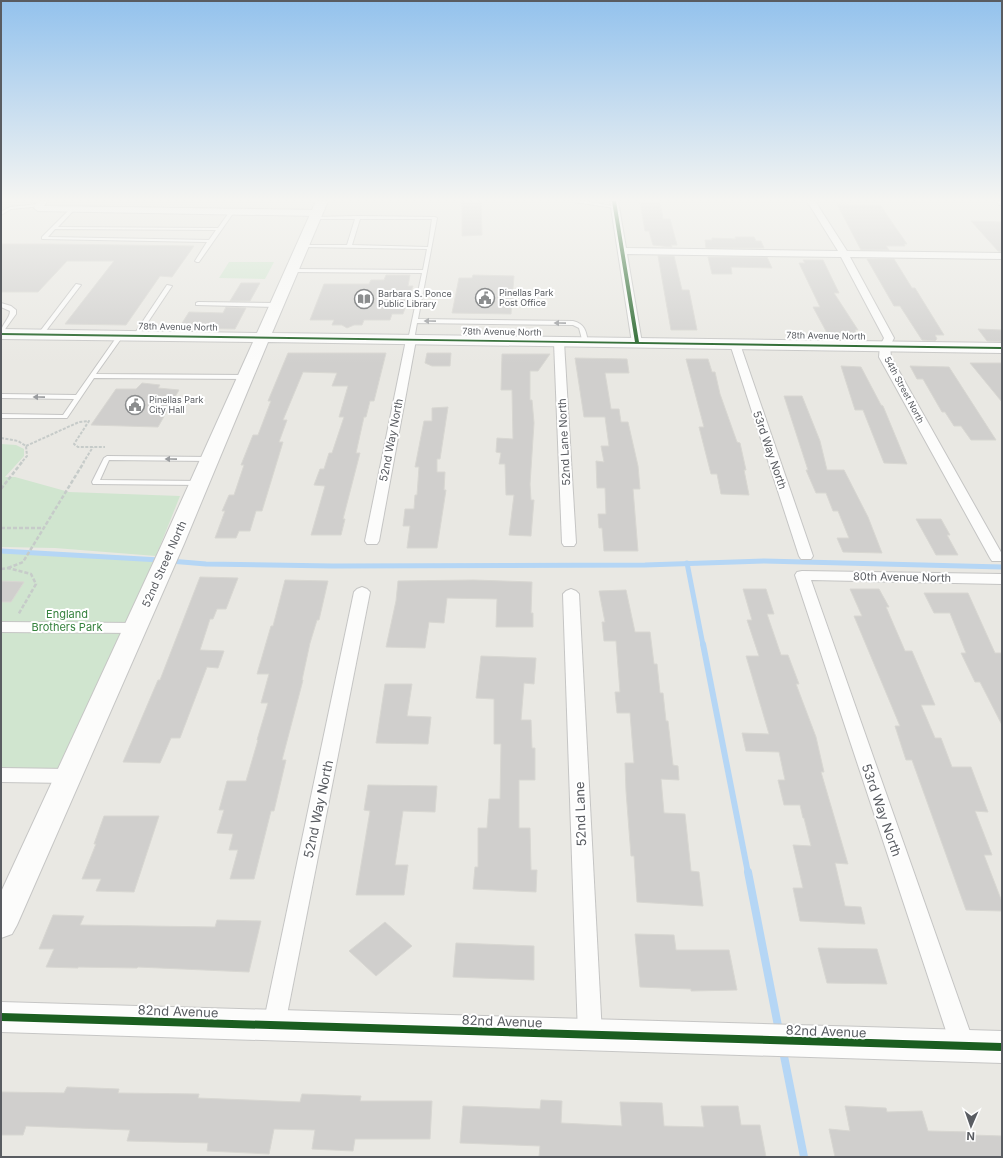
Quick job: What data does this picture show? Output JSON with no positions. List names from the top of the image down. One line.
{"streets":{"street":["78th Avenue North","54th Street North","52nd Way North","52nd Lane North","53rd Way North","52nd Street North","80th Avenue North","52nd Lane","82nd Avenue"]},"crossings":[["78th Avenue North","54th Street North"],["78th Avenue North","52nd Way North"],["78th Avenue North","52nd Lane North"],["78th Avenue North","53rd Way North"],["78th Avenue North","52nd Street North"],["52nd Way North","82nd Avenue"],["53rd Way North","80th Avenue North"],["53rd Way North","82nd Avenue"],["52nd Lane","82nd Avenue"]],"parks":["England Brothers Park"],"places":{"public building":["Pinellas Park Post Office","Pinellas Park City Hall"],"library":["Barbara S. Ponce Public Library"]},"north":"bottom"}
